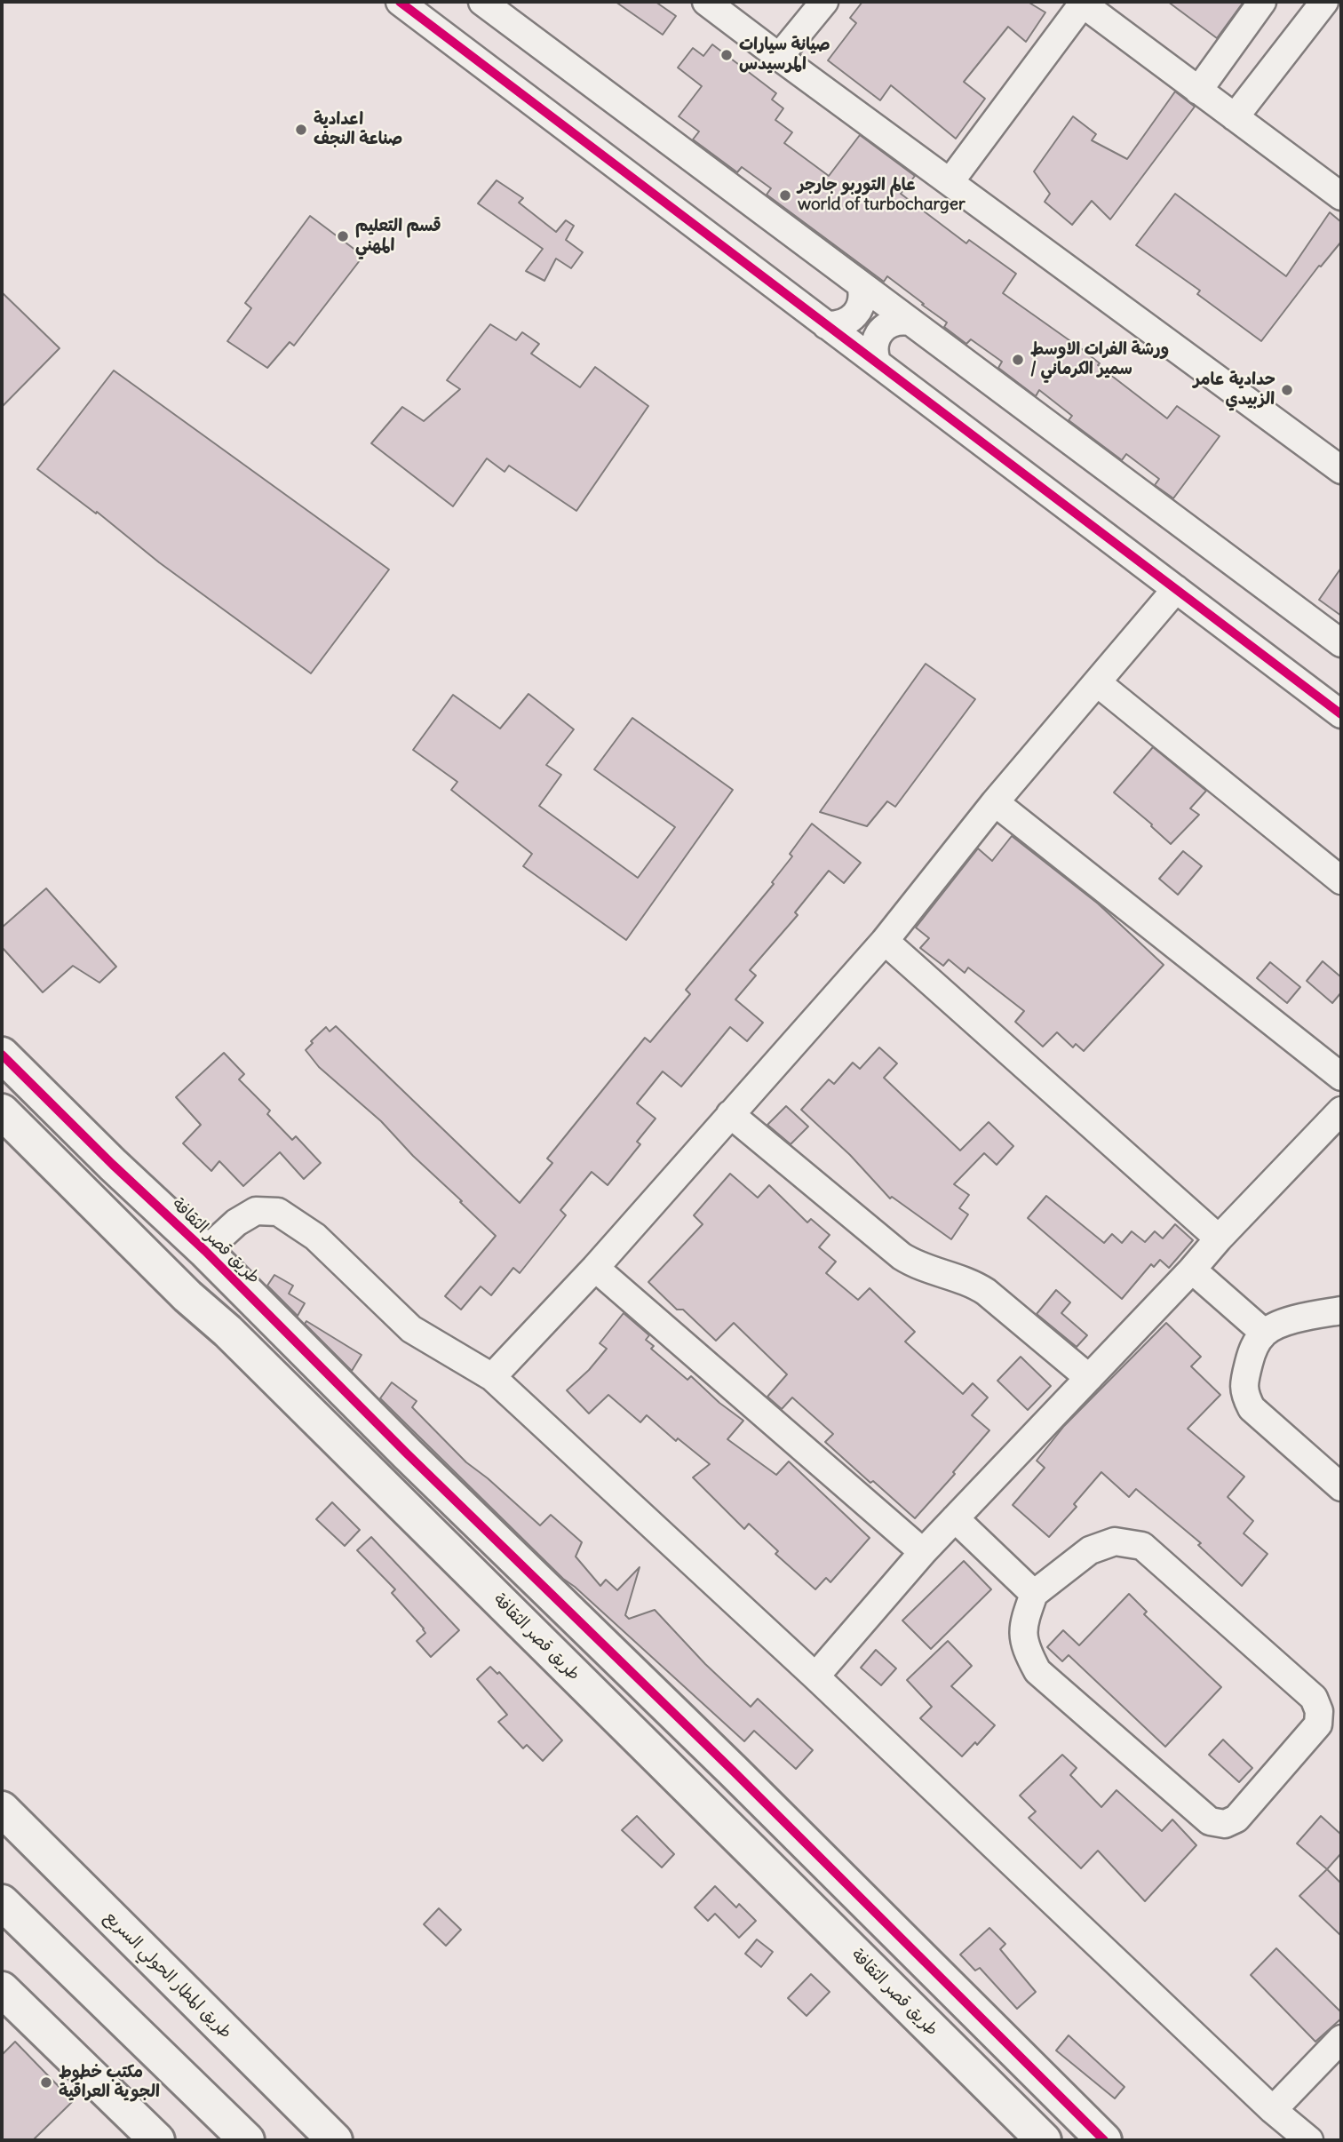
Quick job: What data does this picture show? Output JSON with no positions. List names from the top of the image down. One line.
{"streets":{"main road":["طريق قصر الثقافة","طريق المطار الحولي السريع"]},"places":["صيانة سيارات المرسيدس","اعدادية صناعة النجف","عالم التوربو جارجر world of turbocharger","قسم التعليم المهني","ورشة الفرات الاوسط / سمير الكرماني","حدادية عامر الزبيدي","مكتب خطوط الجوية العراقية"]}
